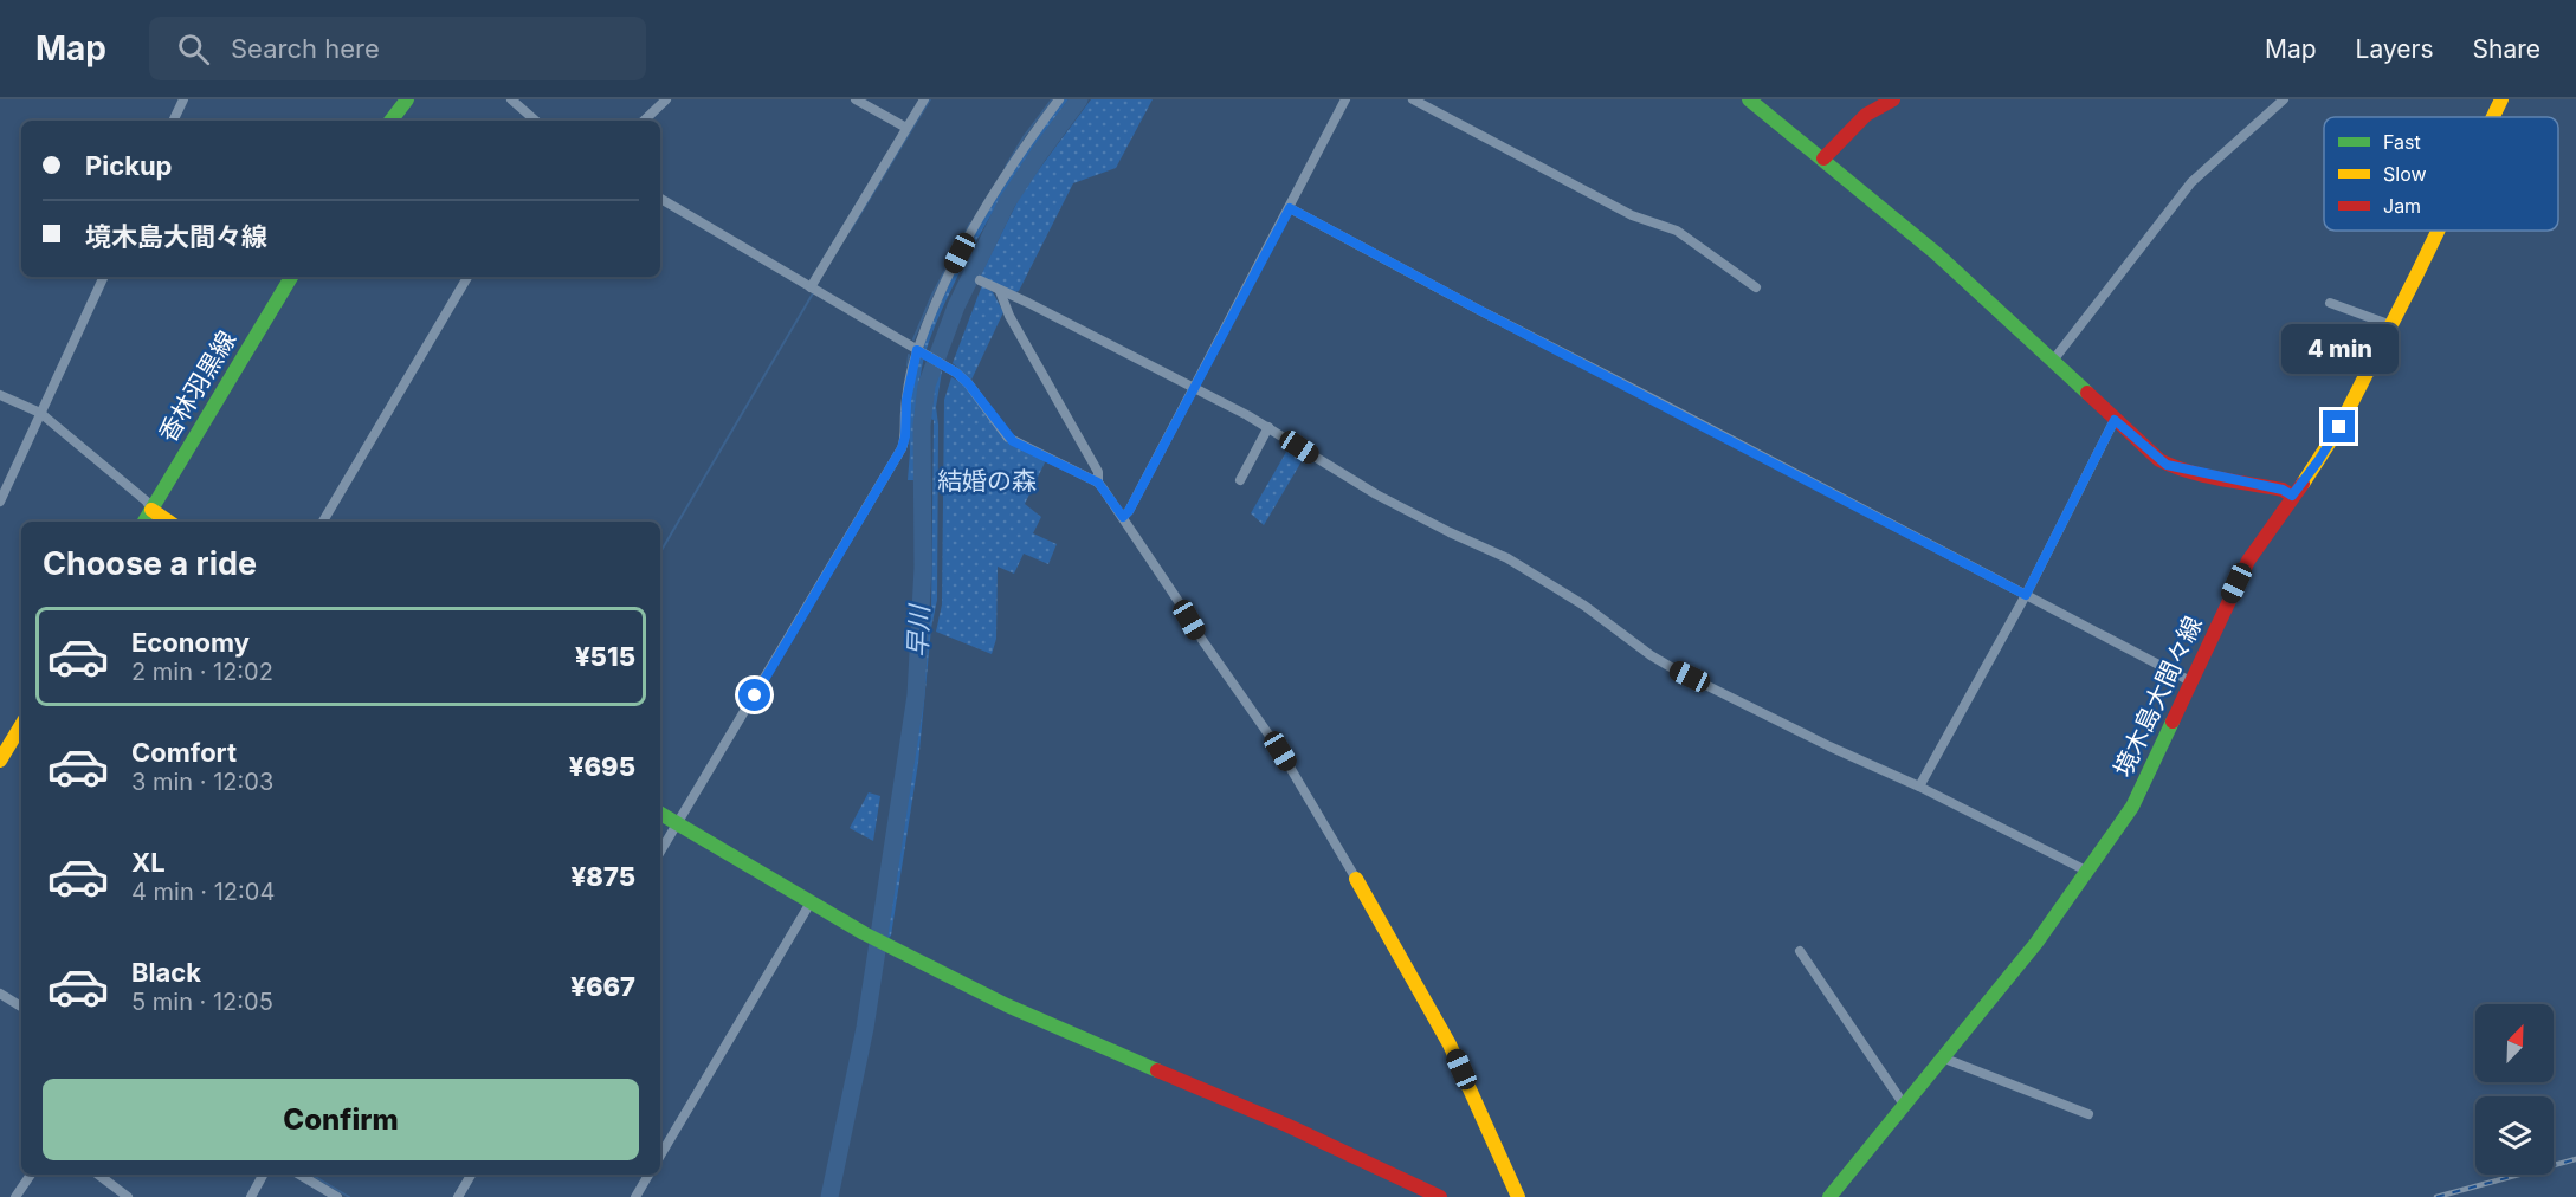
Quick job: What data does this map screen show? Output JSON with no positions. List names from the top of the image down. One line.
{"streets":{"street":["香林羽黒線","境木島大間々線"]},"water":["早川"],"parks":["結婚の森"],"legend":["Fast","Slow","Jam"],"north":"top right","page":{"header":"Map","search":"Search here","nav":["Map","Layers","Share"],"banner":["Pickup","境木島大間々線"],"bubble":"4 min","heading":"Choose a ride","list":[{"name":"Economy","note":"2 min · 12:02","value":"¥515"},{"name":"Comfort","note":"3 min · 12:03","value":"¥695"},{"name":"XL","note":"4 min · 12:04","value":"¥875"},{"name":"Black","note":"5 min · 12:05","value":"¥667"}],"buttons":"Confirm"}}
